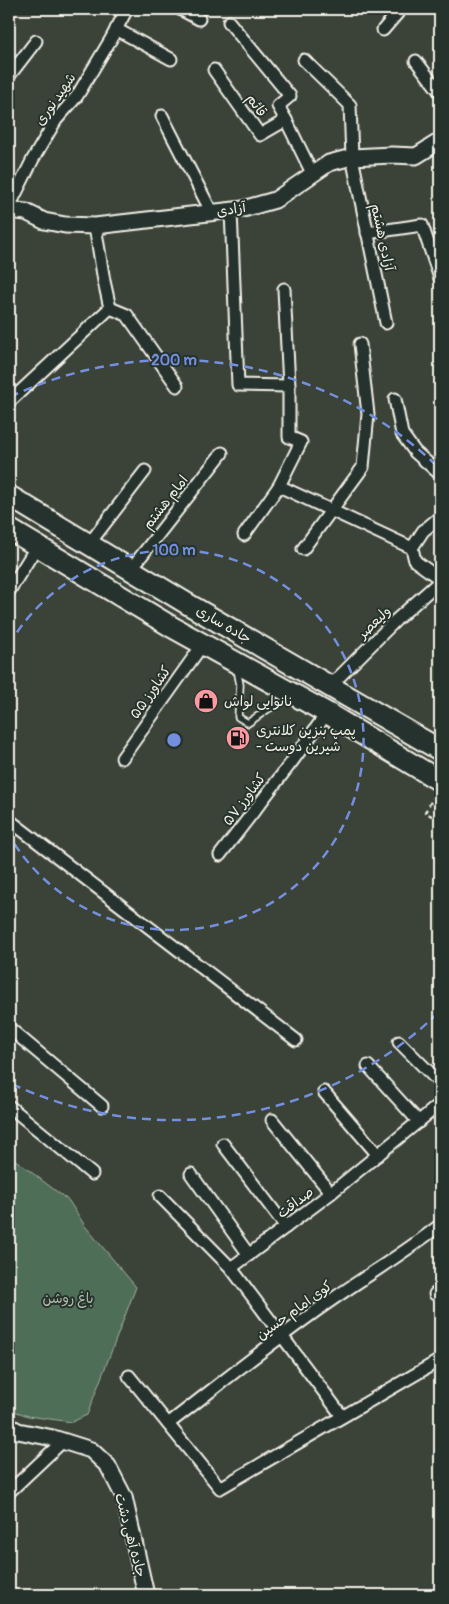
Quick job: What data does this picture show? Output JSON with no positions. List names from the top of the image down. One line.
{"streets":{"highway":["جاده ساری"],"street":["شهید نوری","قائم","آزادی","آزادی هشتم","امام هشتم","ولیعصر","کشاورز ۵۵","کشاورز ۵۷","صداقت","کوی امام حسین","جاده آهی دشت"]},"crossings":[["شهید نوری","آزادی"],["قائم","آزادی"],["آزادی","آزادی هشتم"],["امام هشتم","جاده ساری"],["ولیعصر","جاده ساری"],["جاده ساری","کشاورز ۵۵"],["جاده ساری","کشاورز ۵۷"]],"parks":["باغ روشن"],"places":{"shop":["نانوایی لواش"],"fuel station":["پمپ بنزین کلانتری - شیرین دوست"]},"rings":["200 m","100 m"]}
